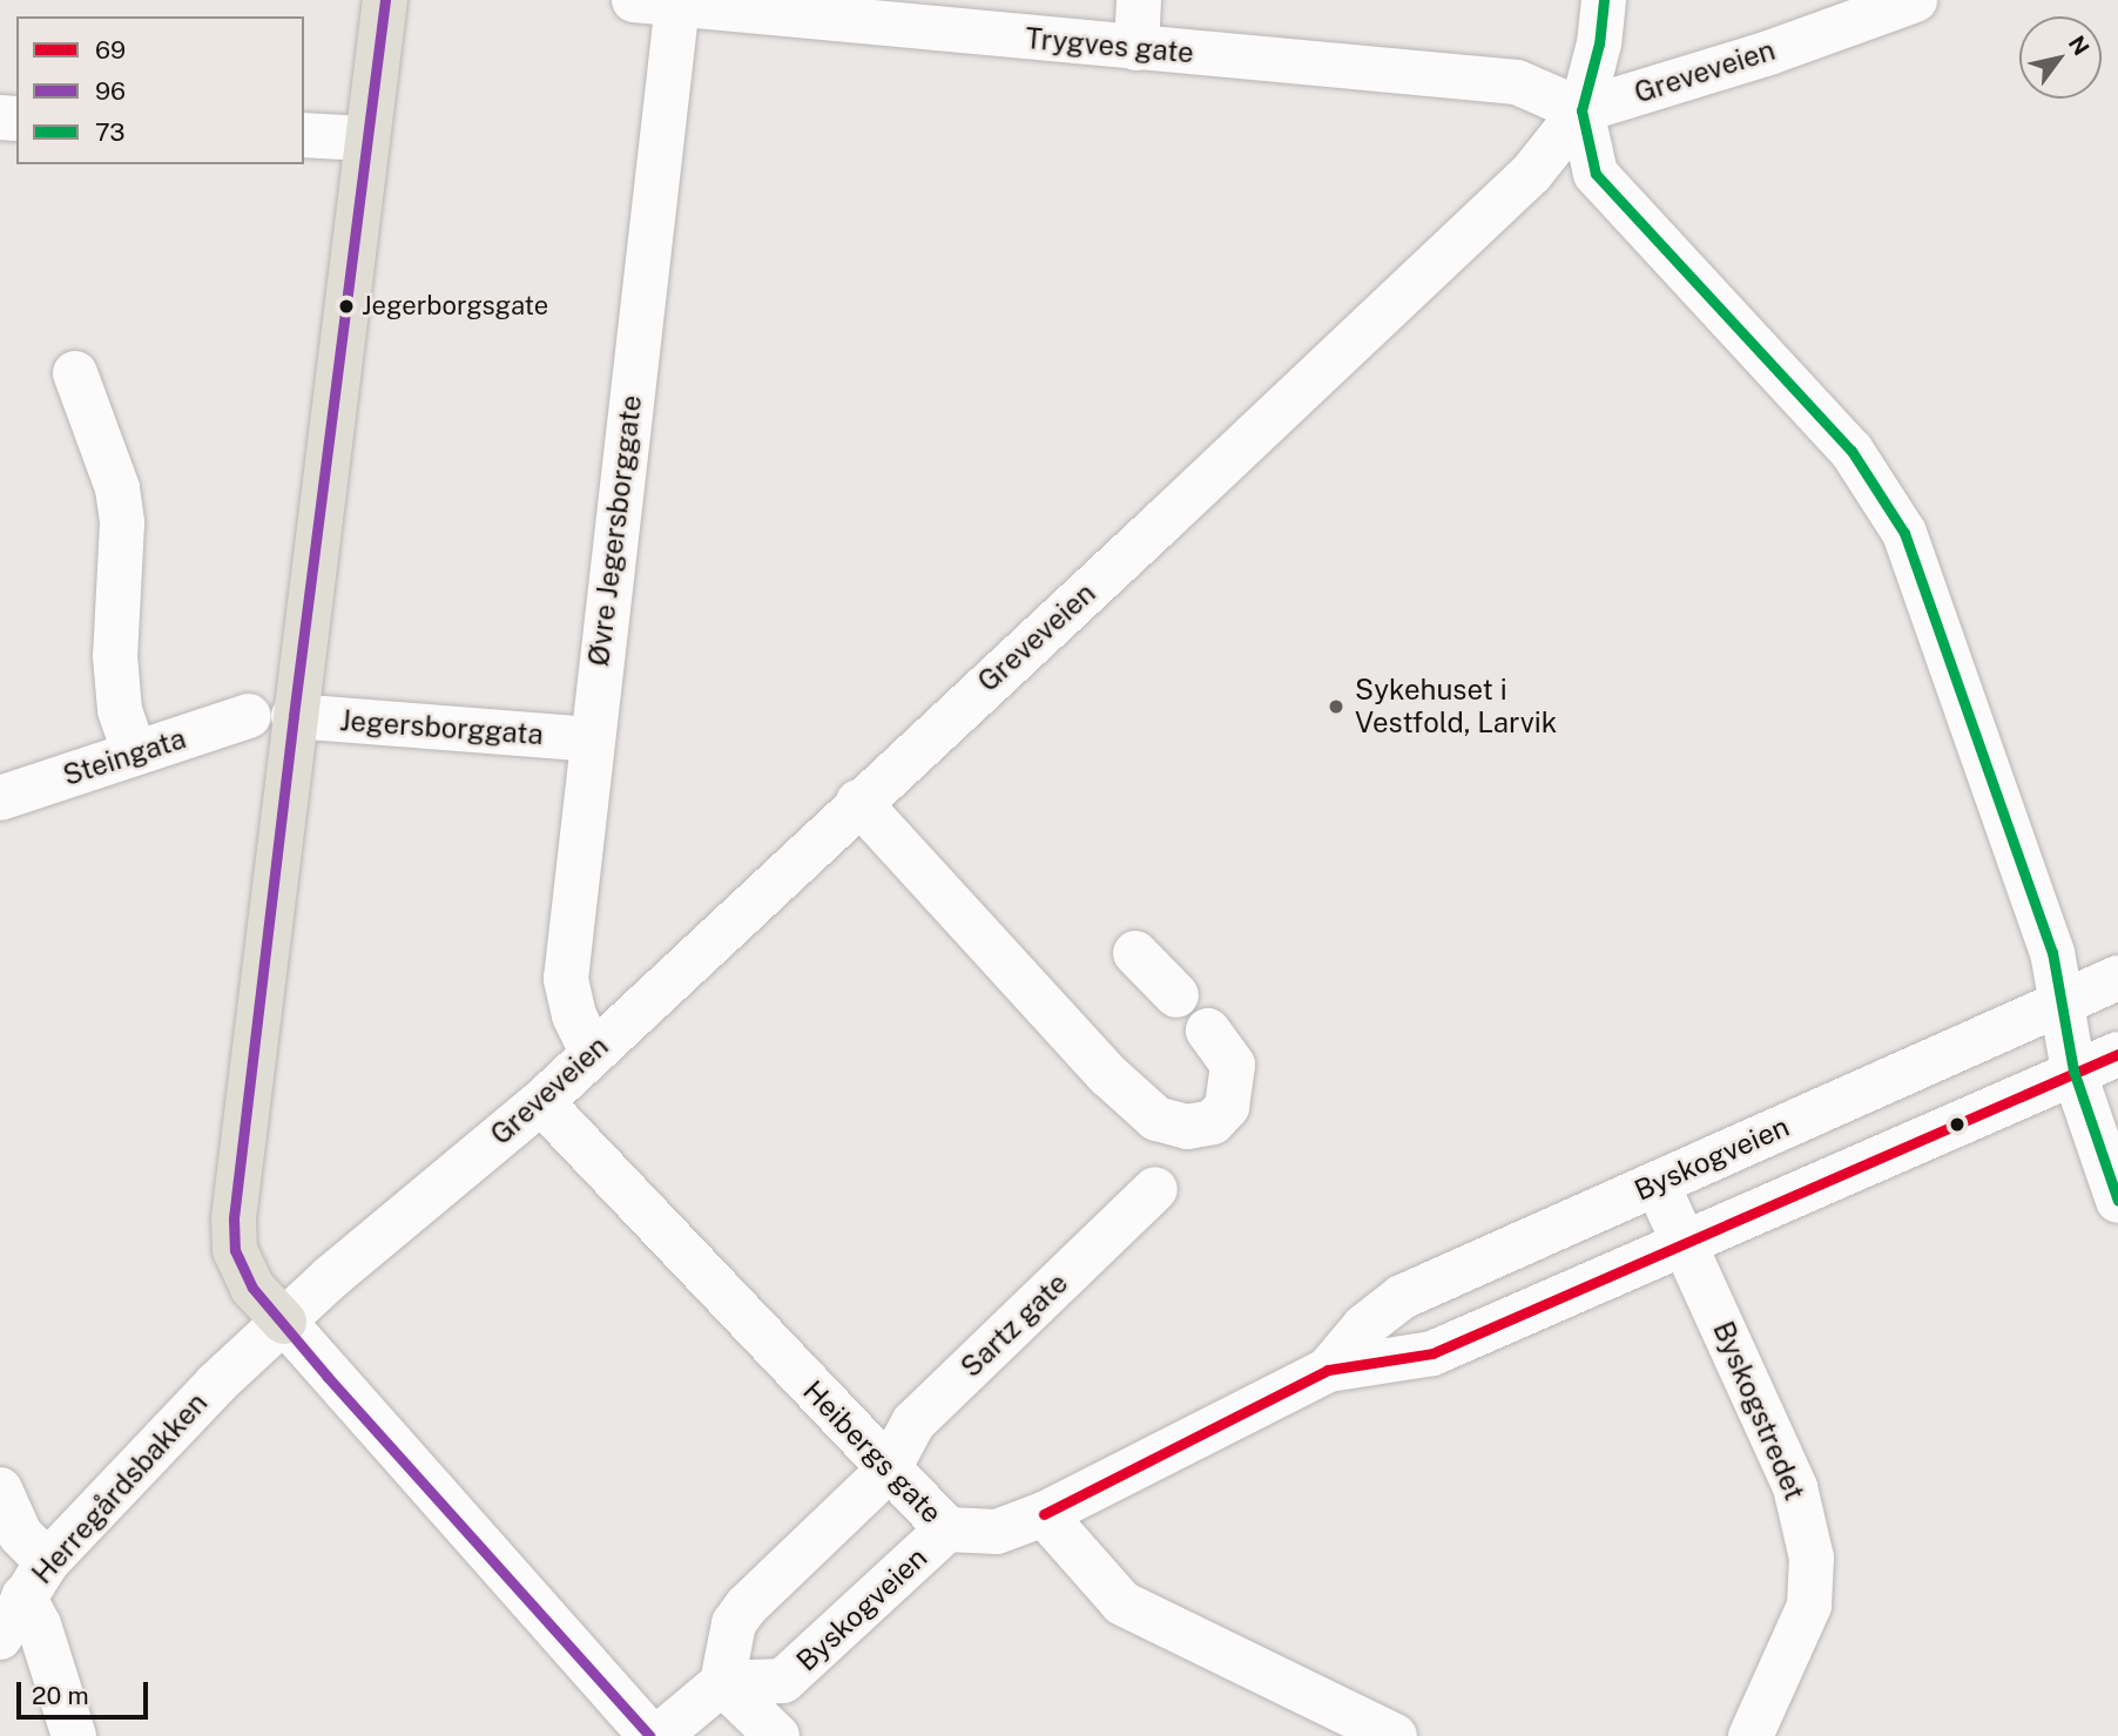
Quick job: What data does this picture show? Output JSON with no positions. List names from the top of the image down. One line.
{"streets":{"street":["Trygves gate","Greveveien","Øvre Jegersborggate","Jegersborggata","Steingata","Byskogveien","Sartz gate","Byskogstredet","Heibergs gate","Herregårdsbakken"]},"crossings":[["Trygves gate","Greveveien"],["Trygves gate","Øvre Jegersborggate"],["Greveveien","Øvre Jegersborggate"],["Greveveien","Heibergs gate"],["Greveveien","Herregårdsbakken"],["Øvre Jegersborggate","Jegersborggata"],["Byskogveien","Byskogstredet"],["Byskogveien","Heibergs gate"],["Sartz gate","Heibergs gate"]],"places":["Jegerborgsgate","Sykehuset i Vestfold, Larvik"],"lines":["transit line 96","transit line 73","transit line 69"],"legend":["69","96","73"],"scale_bar":"20 m","north":"top right"}
